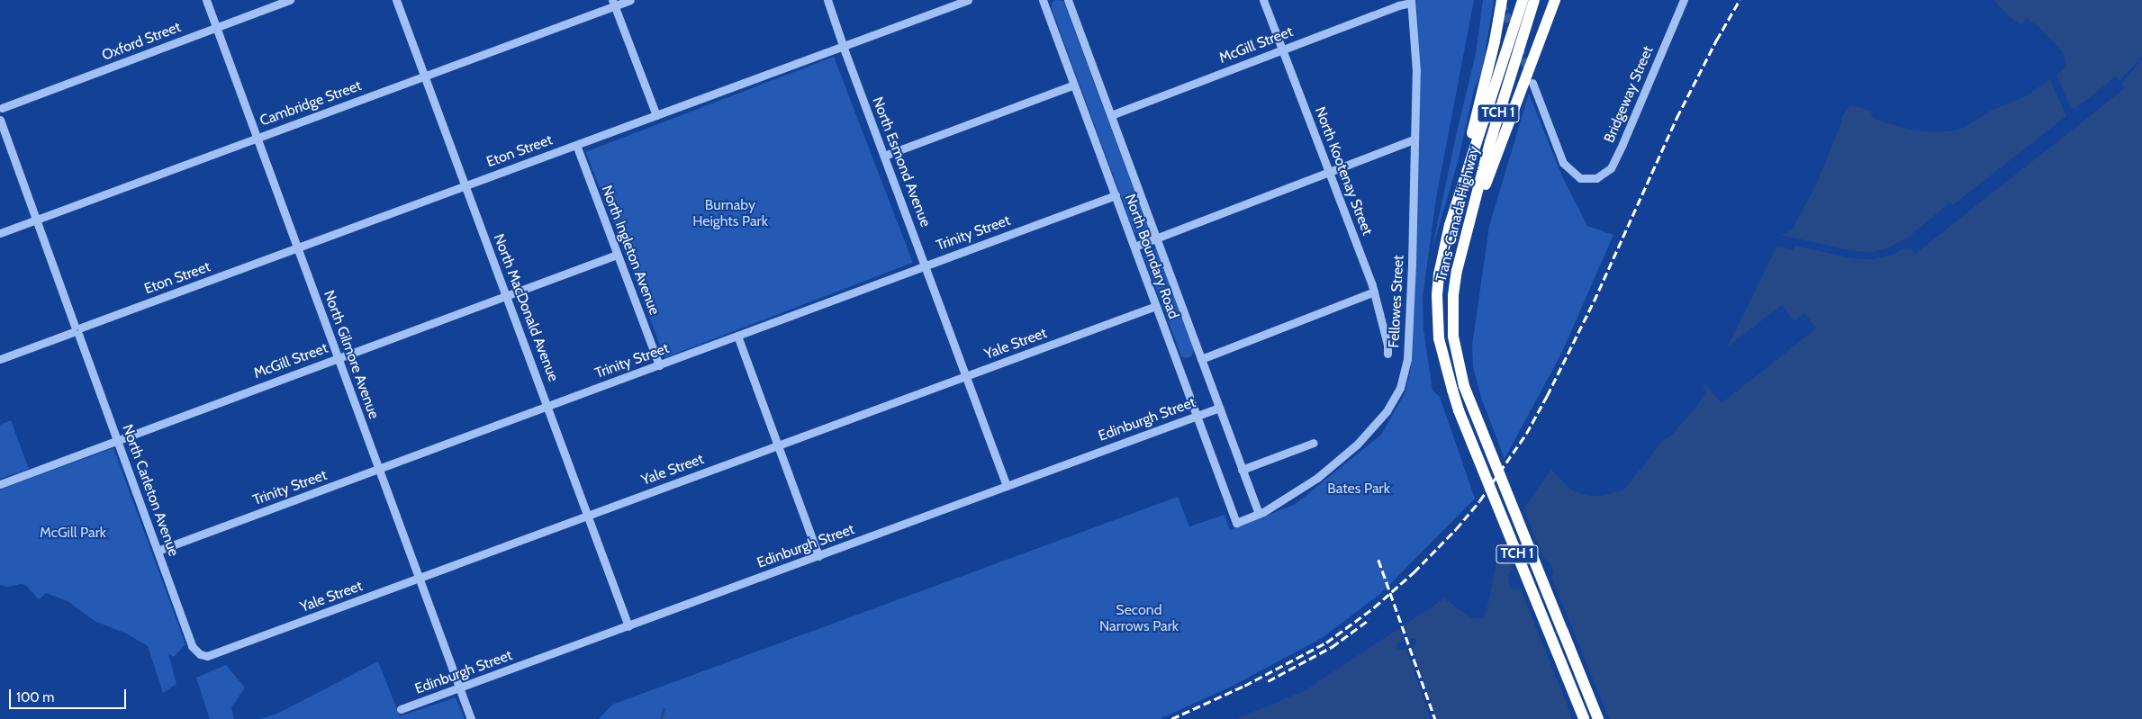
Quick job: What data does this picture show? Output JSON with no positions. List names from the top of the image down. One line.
{"streets":{"highway":["TCH 1","Trans-Canada Highway"],"street":["Oxford Street","McGill Street","Bridgeway Street","Cambridge Street","Eton Street","North Esmond Avenue","North Kootenay Street","Trinity Street","North Ingleton Avenue","North Boundary Road","Fellowes Street","North MacDonald Avenue","Yale Street","North Gilmore Avenue","Edinburgh Street","North Carleton Avenue"]},"crossings":[["Oxford Street","North Gilmore Avenue"],["McGill Street","North Kootenay Street"],["McGill Street","North Ingleton Avenue"],["McGill Street","North Boundary Road"],["McGill Street","Fellowes Street"],["McGill Street","North MacDonald Avenue"],["McGill Street","North Gilmore Avenue"],["McGill Street","North Carleton Avenue"],["Cambridge Street","North MacDonald Avenue"],["Cambridge Street","North Gilmore Avenue"],["Cambridge Street","North Carleton Avenue"],["Eton Street","North Esmond Avenue"],["Eton Street","North Ingleton Avenue"],["Eton Street","North MacDonald Avenue"],["Eton Street","North Gilmore Avenue"],["Eton Street","North Carleton Avenue"],["North Esmond Avenue","Trinity Street"],["North Esmond Avenue","Yale Street"],["North Esmond Avenue","Edinburgh Street"],["Trinity Street","North Ingleton Avenue"],["Trinity Street","North Boundary Road"],["Trinity Street","North MacDonald Avenue"],["Trinity Street","North Gilmore Avenue"],["Trinity Street","North Carleton Avenue"],["North Boundary Road","Fellowes Street"],["North Boundary Road","Yale Street"],["North Boundary Road","Edinburgh Street"],["North MacDonald Avenue","Yale Street"],["North MacDonald Avenue","Edinburgh Street"],["Yale Street","North Gilmore Avenue"],["Yale Street","North Carleton Avenue"],["North Gilmore Avenue","Edinburgh Street"]],"parks":["Burnaby Heights Park","Bates Park","McGill Park","Second Narrows Park"],"scale_bar":"100 m"}
